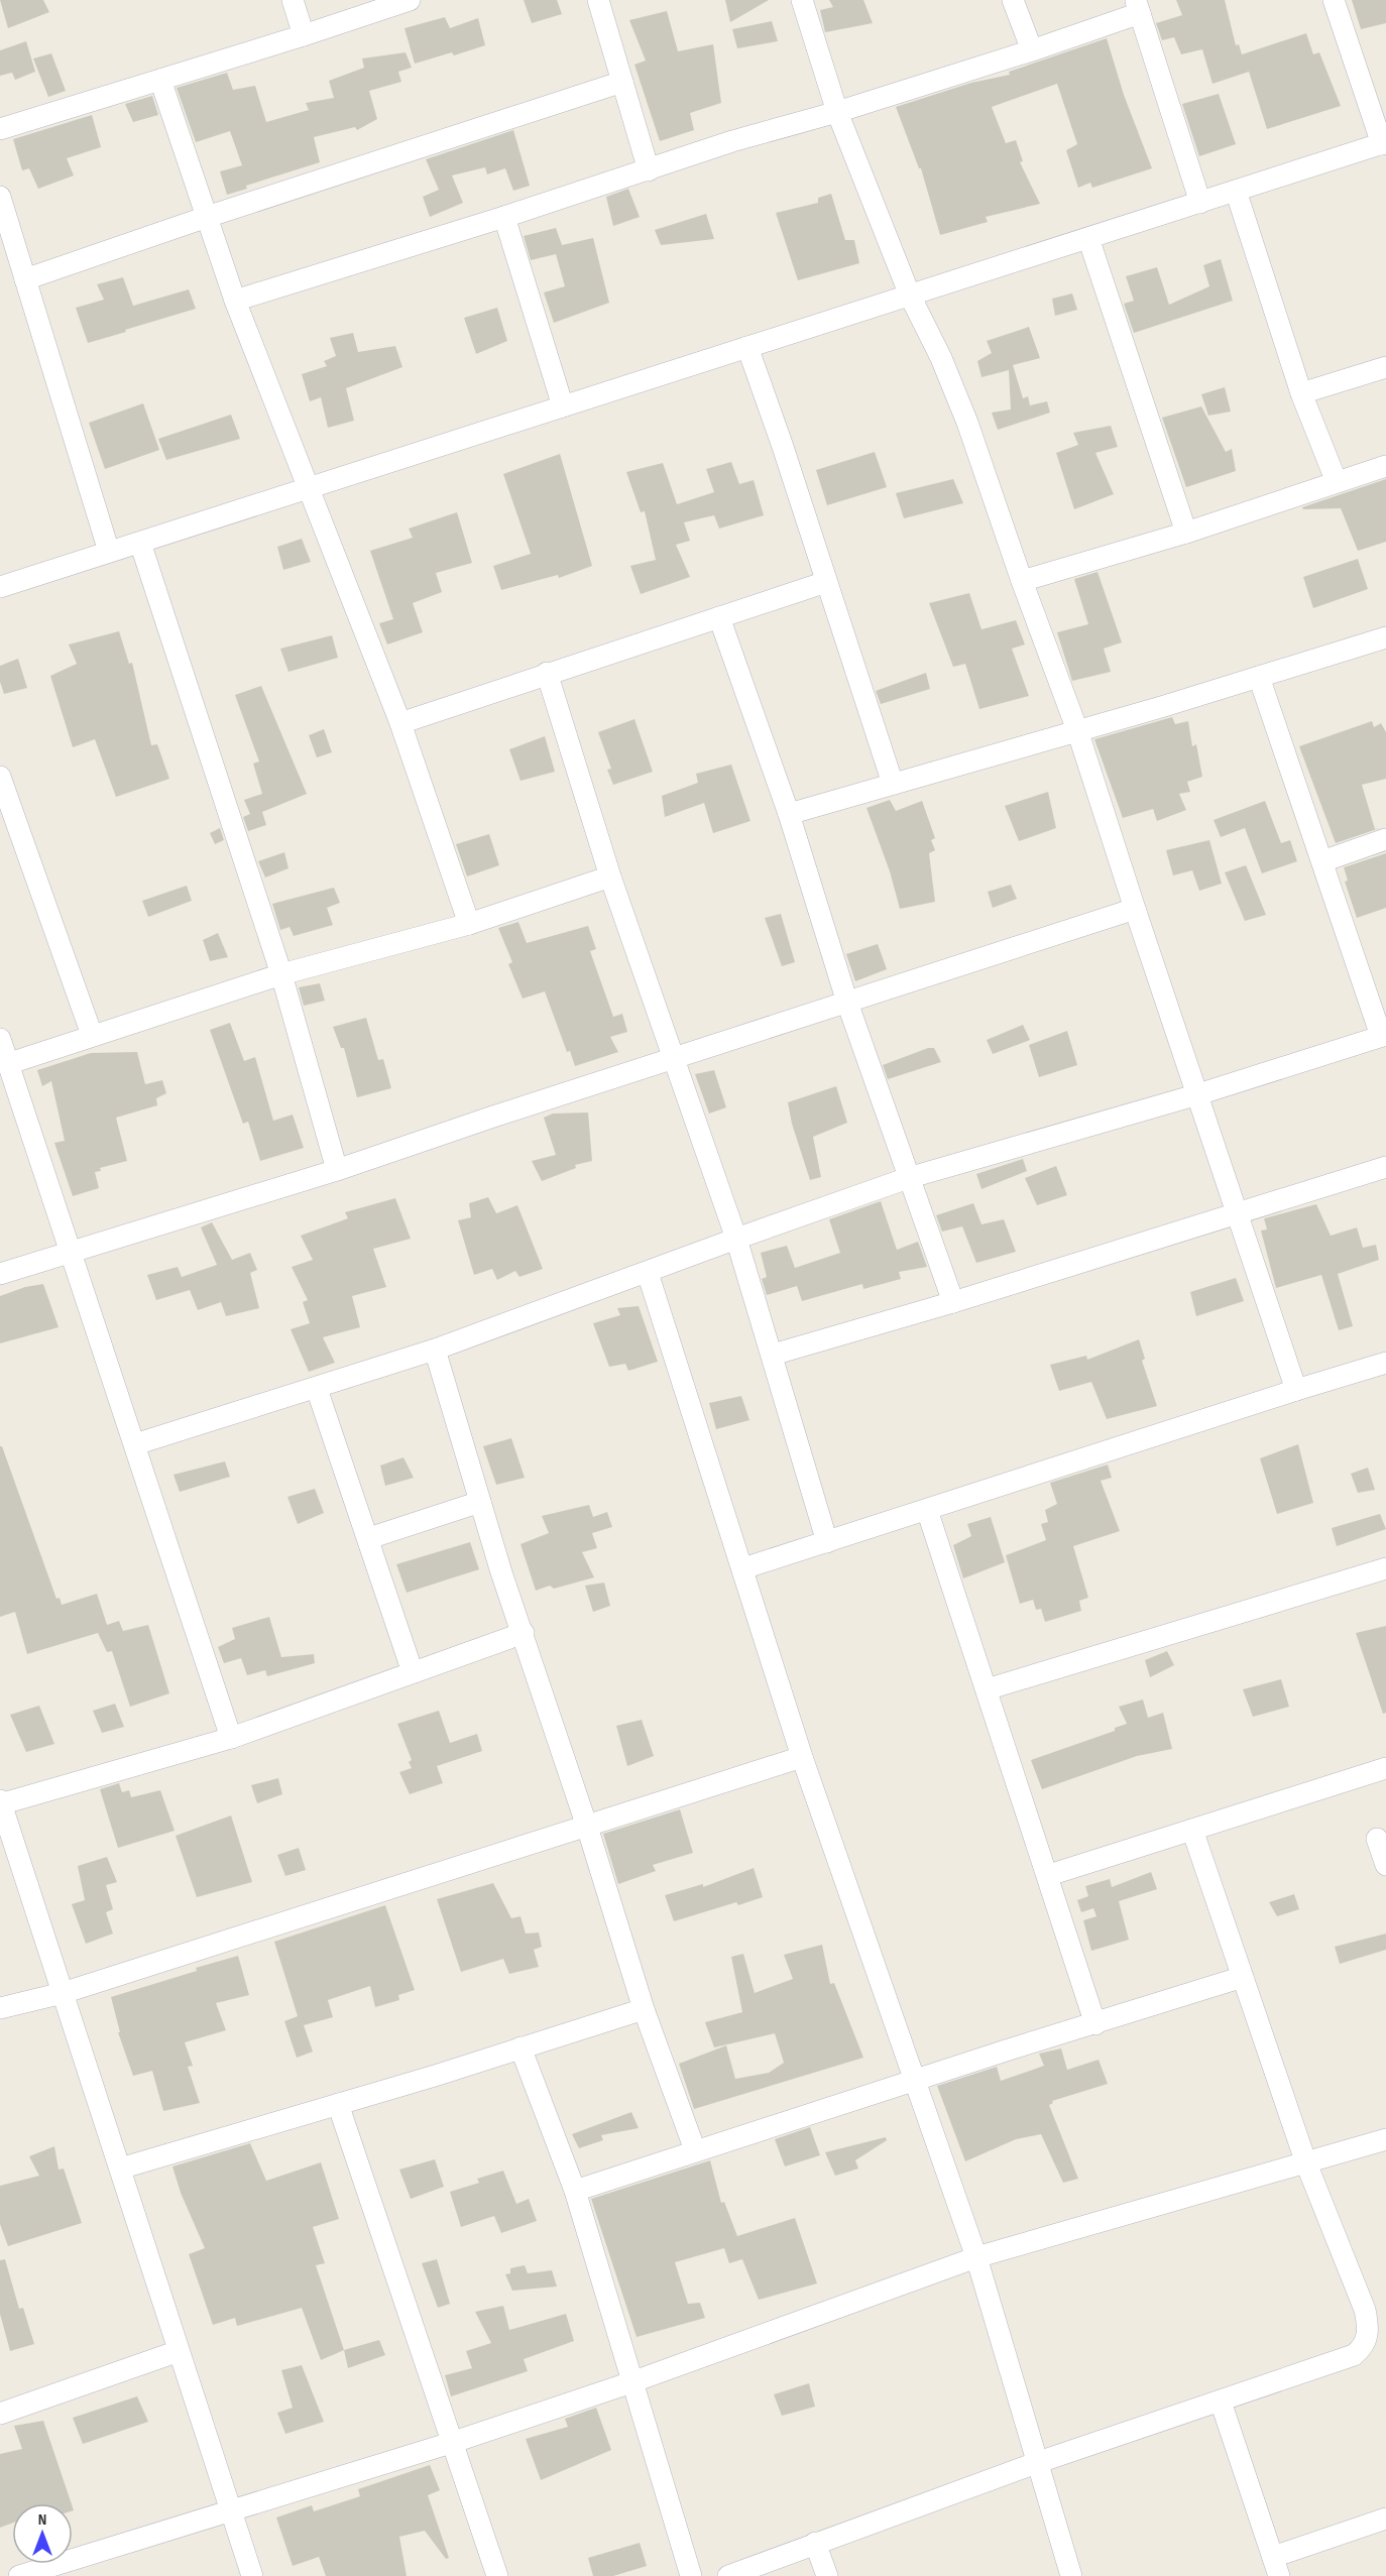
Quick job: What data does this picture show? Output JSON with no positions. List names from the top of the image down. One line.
{"north":"top"}
